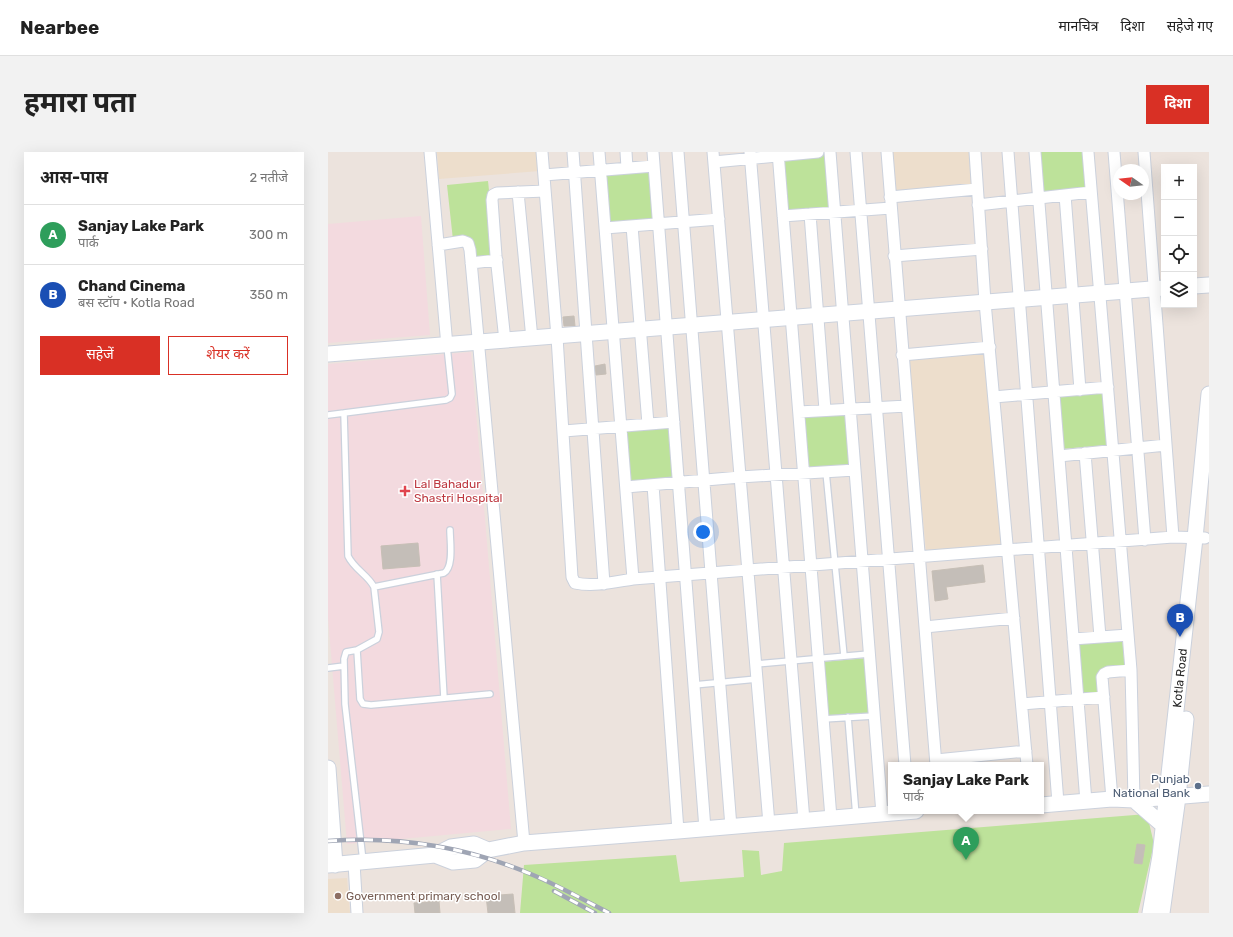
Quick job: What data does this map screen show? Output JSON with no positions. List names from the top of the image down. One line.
{"streets":{"street":["Kotla Road"]},"places":{"health":["Lal Bahadur Shastri Hospital"],"other":["Punjab National Bank","Government primary school"]},"north":"left","page":{"header":"Nearbee","nav":["मानचित्र","दिशा","सहेजे गए"],"buttons":["दिशा",["सहेजें","शेयर करें"]],"title":"हमारा पता","heading":["आस-पास","2 नतीजे"],"map_buttons":["+","−"],"list":[{"mark":"A","name":"Sanjay Lake Park","note":"पार्क","value":"300 m"},{"mark":"B","name":"Chand Cinema","note":"बस स्टॉप · Kotla Road","value":"350 m"}],"pins":["B","A"],"popup":["Sanjay Lake Park","पार्क"]}}
